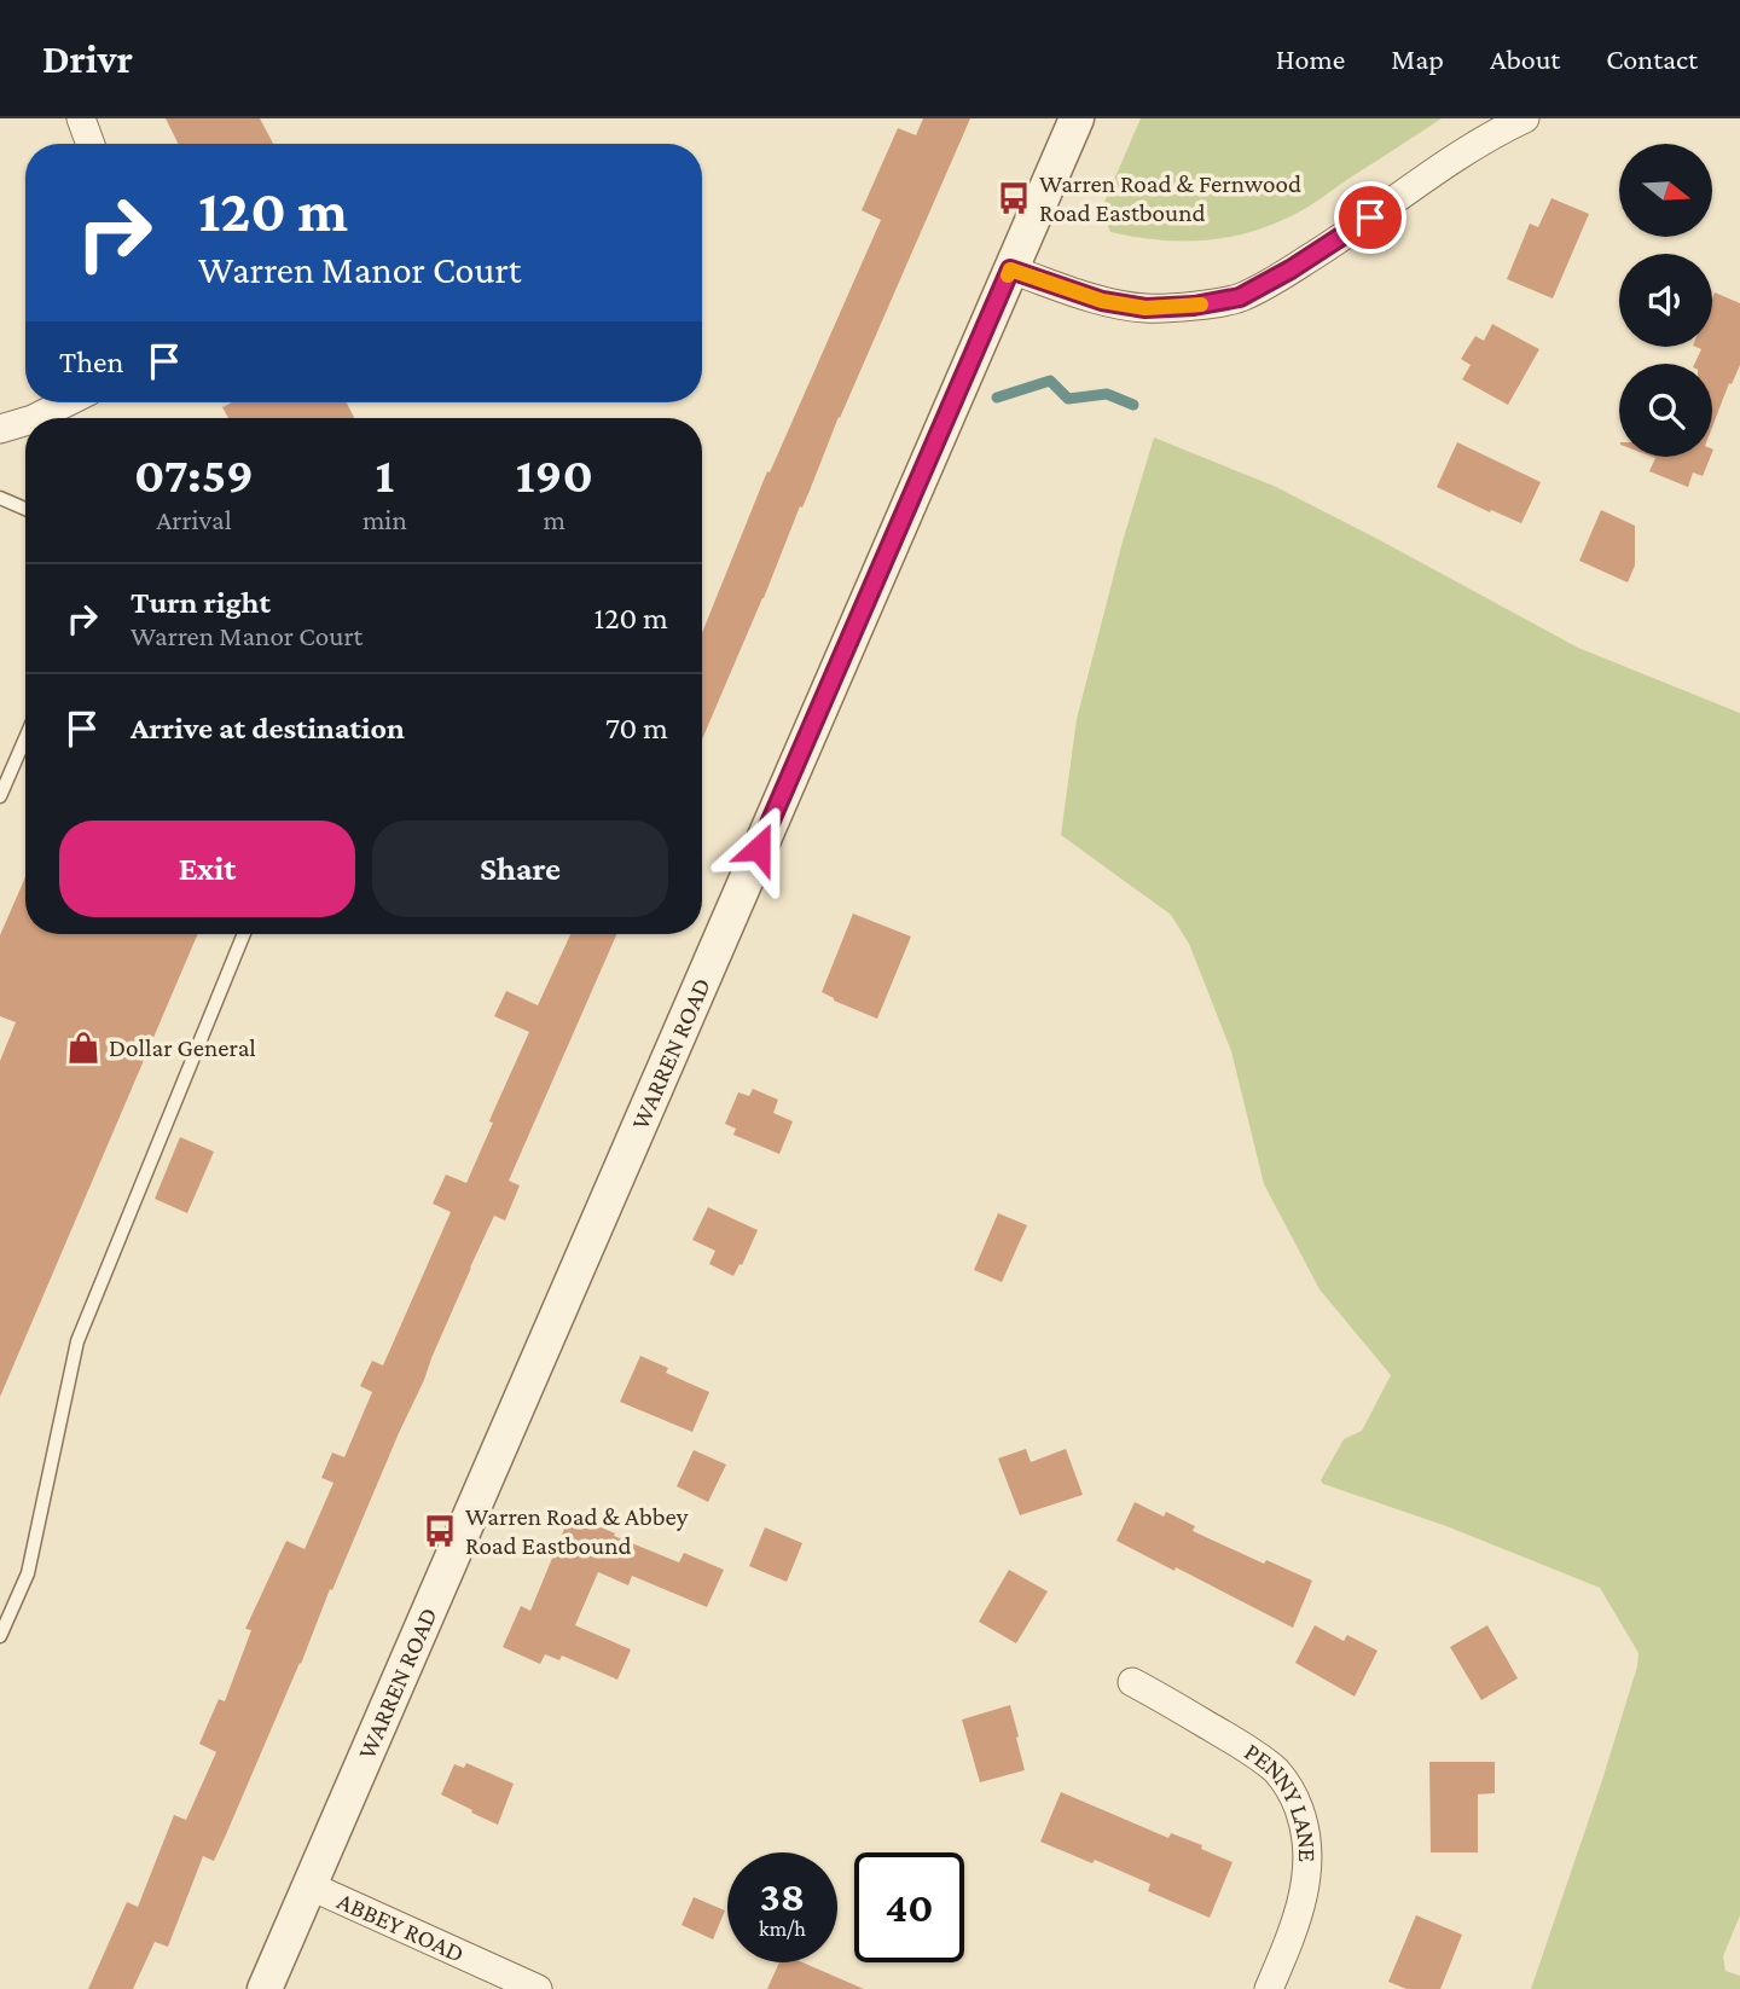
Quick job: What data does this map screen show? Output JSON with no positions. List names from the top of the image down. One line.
{"streets":{"street":["WARREN ROAD","PENNY LANE","ABBEY ROAD"]},"crossings":[["WARREN ROAD","ABBEY ROAD"]],"places":{"bus stop":["Warren Road & Fernwood Road Eastbound","Warren Road & Abbey Road Eastbound"],"shop":["Dollar General"]},"north":"right","page":{"header":"Drivr","nav":["Home","Map","About","Contact"],"turn":["120 m","Warren Manor Court"],"then":"Then","eta":["07:59","Arrival","1","min","190","m"],"list":[{"name":"Turn right","note":"Warren Manor Court","value":"120 m"},{"name":"Arrive at destination","value":"70 m"}],"buttons":["Exit","Share"],"speed":"38 km/h","limit":"40"}}
